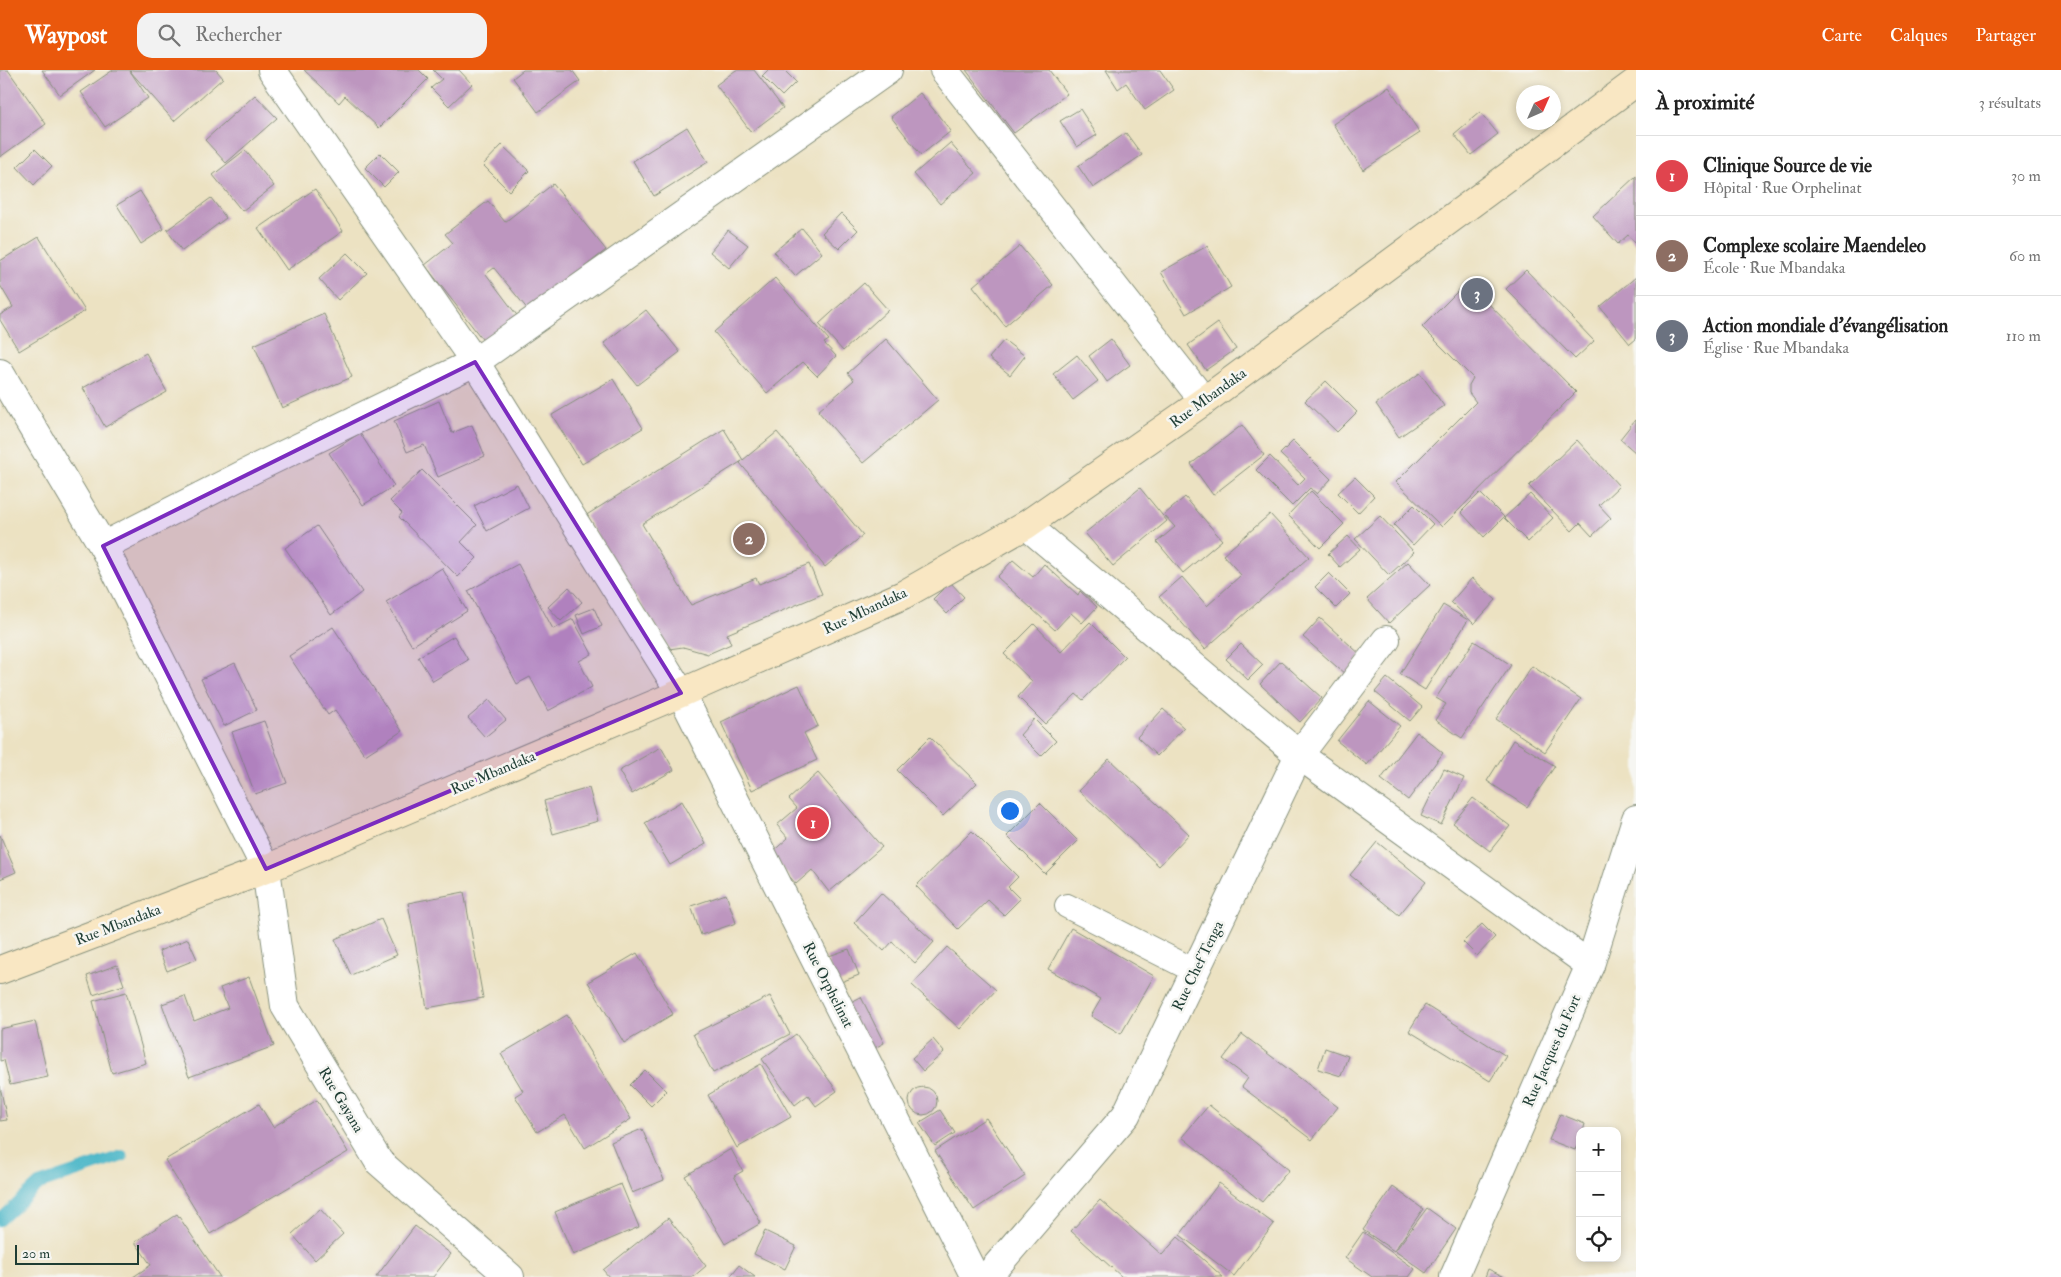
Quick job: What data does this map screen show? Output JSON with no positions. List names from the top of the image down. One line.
{"streets":{"street":["Rue Mbandaka","Rue Chef Tenga","Rue Orphelinat","Rue Jacques du Fort","Rue Gayana"]},"crossings":[["Rue Mbandaka","Rue Orphelinat"],["Rue Mbandaka","Rue Gayana"]],"scale_bar":"20 m","north":"top right","page":{"header":"Waypost","search":"Rechercher","nav":["Carte","Calques","Partager"],"heading":["À proximité","3 résultats"],"list":[{"mark":"1","name":"Clinique Source de vie","note":"Hôpital · Rue Orphelinat","value":"30 m"},{"mark":"2","name":"Complexe scolaire Maendeleo","note":"École · Rue Mbandaka","value":"60 m"},{"mark":"3","name":"Action mondiale d'évangélisation","note":"Église · Rue Mbandaka","value":"110 m"}],"pins":["3","2","1"],"map_buttons":["+","−"],"scale":"20 m"}}
